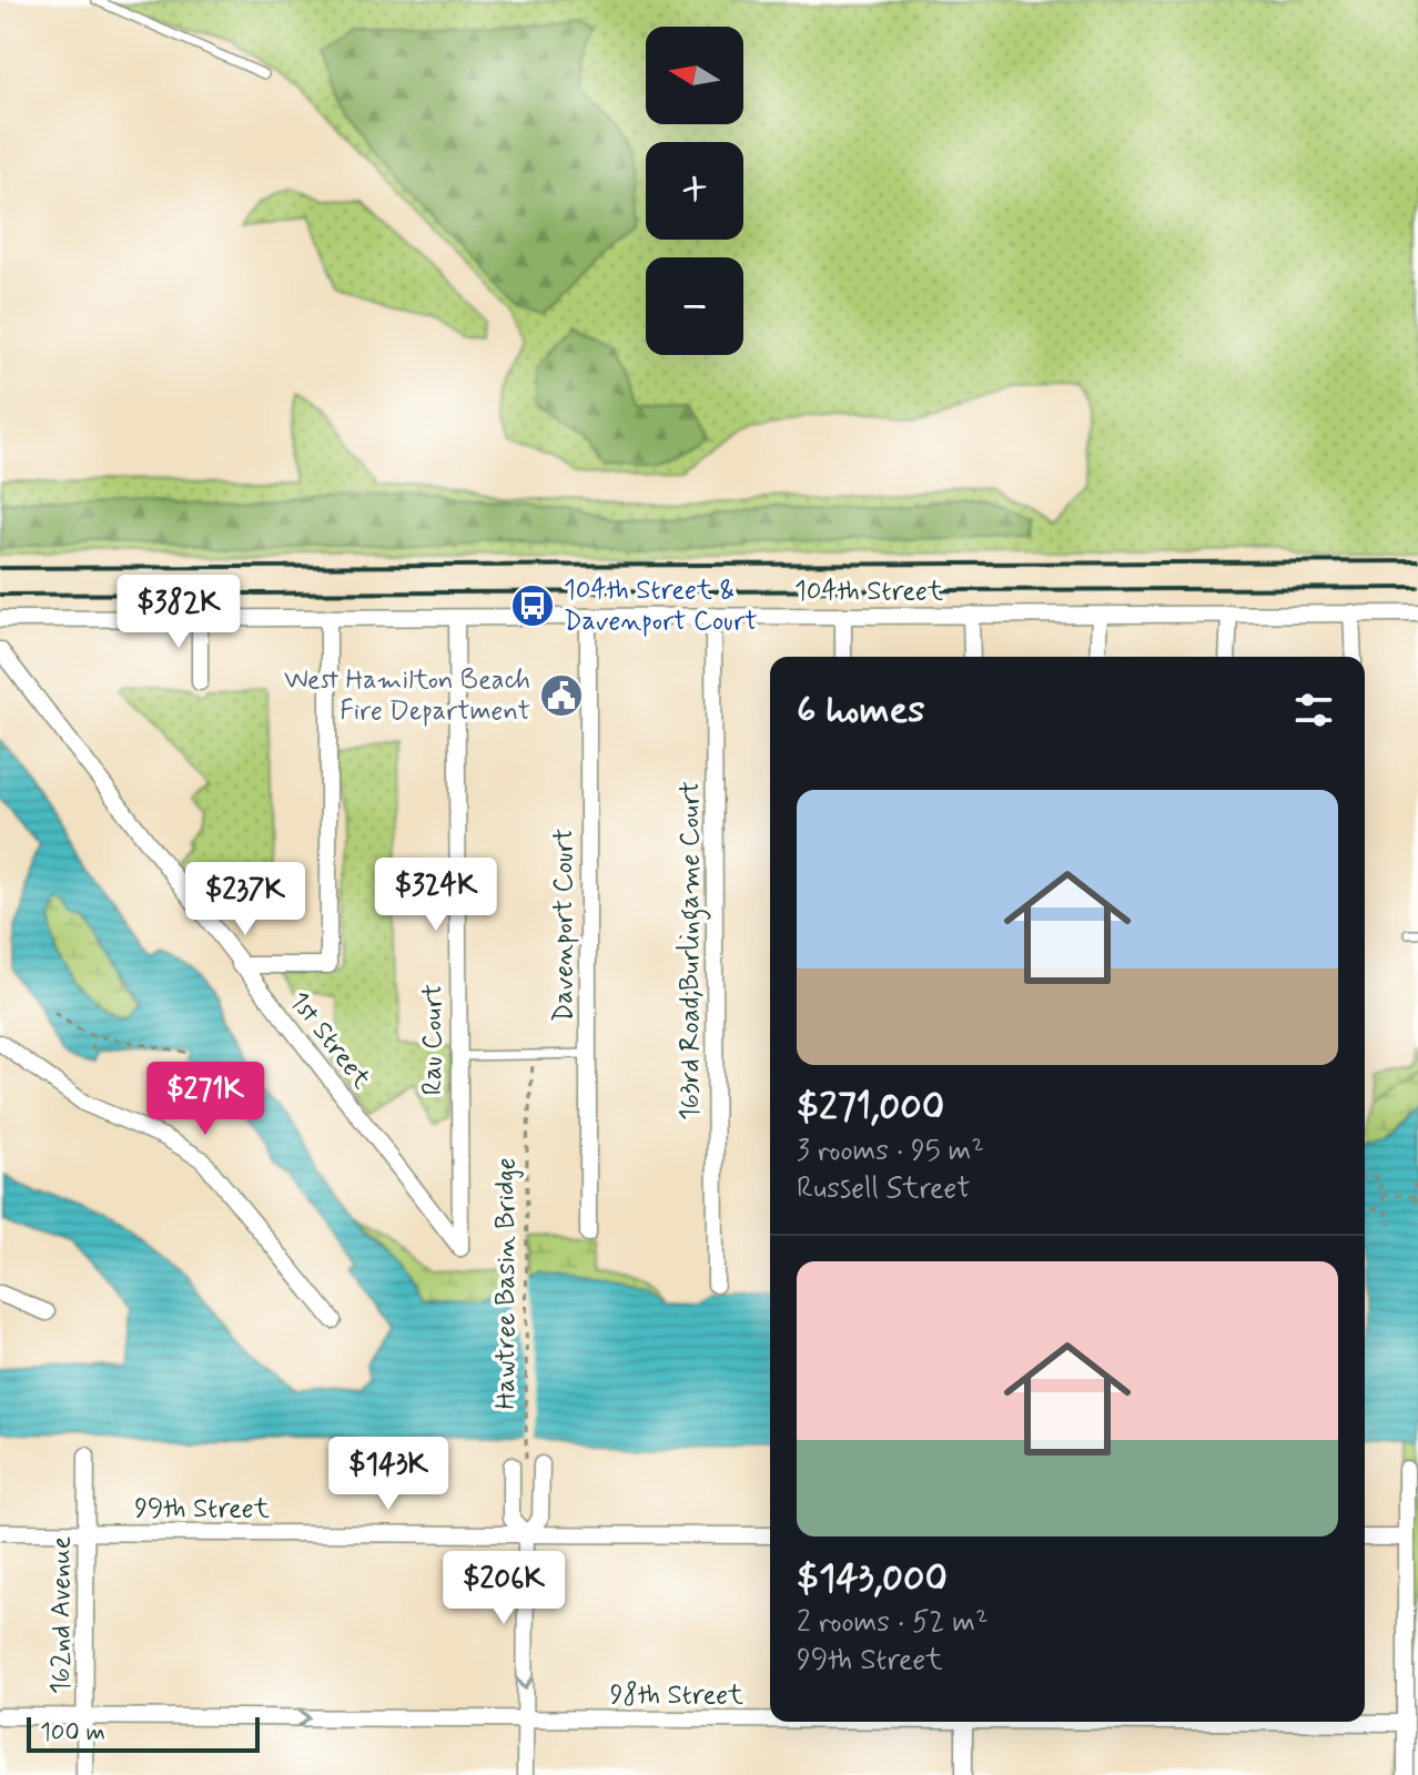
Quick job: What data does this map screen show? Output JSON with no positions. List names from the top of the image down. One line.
{"streets":{"street":["104th Street","Davenport Court","163rd Road;Burlingame Court","Rau Court","1st Street","99th Street","162nd Avenue","98th Street"],"path":["Hawtree Basin Bridge"]},"crossings":[["104th Street","Davenport Court"],["104th Street","163rd Road;Burlingame Court"],["104th Street","Rau Court"],["Rau Court","1st Street"],["99th Street","162nd Avenue"],["162nd Avenue","98th Street"]],"one_way":["98th Street"],"places":{"bus stop":["104th Street & Davenport Court"],"public building":["West Hamilton Beach Fire Department"]},"scale_bar":"100 m","north":"left","page":{"map_buttons":["+","−"],"price":["$382K","$324K","$237K","$271K","$143K","$206K"],"heading":"6 homes","list":[{"name":"$271,000","note":"3 rooms · 95 m² · Russell Street"},{"name":"$143,000","note":"2 rooms · 52 m² · 99th Street"}],"scale":"100 m"}}
